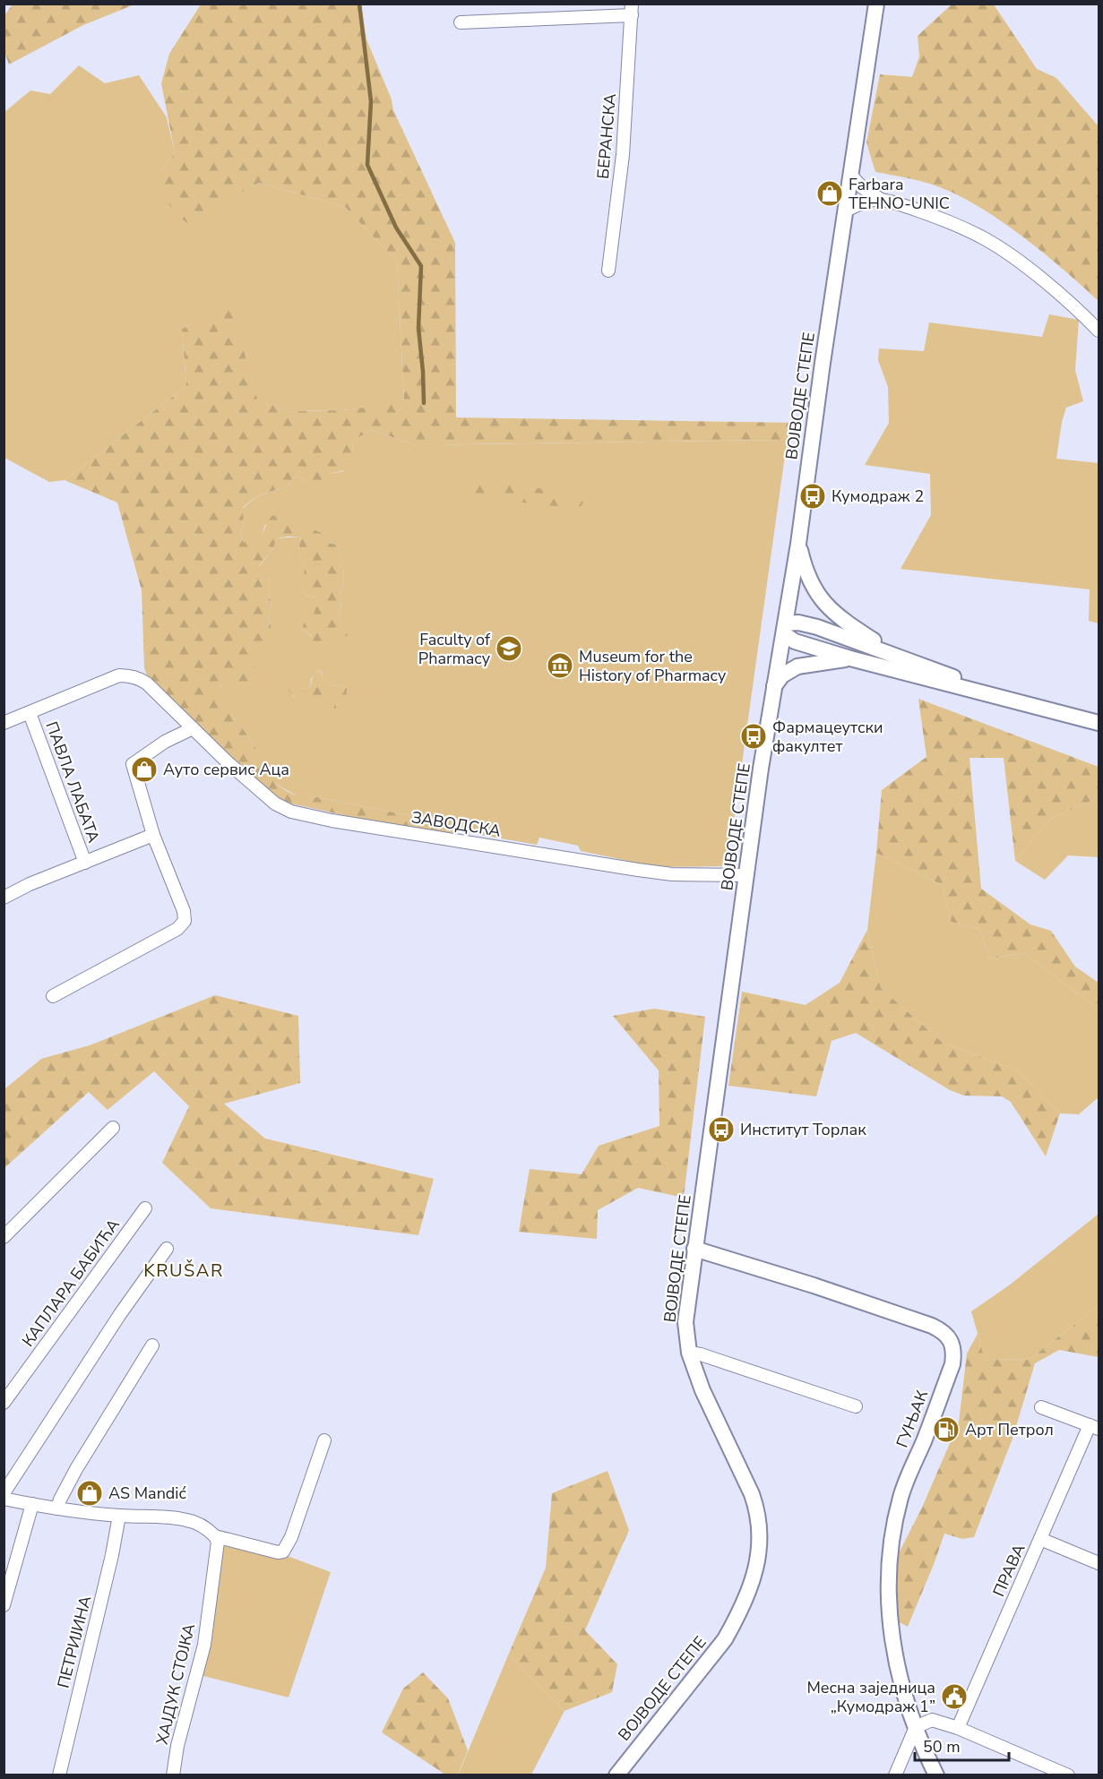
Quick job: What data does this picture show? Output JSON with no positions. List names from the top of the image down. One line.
{"streets":{"street":["БЕРАНСКА","ВОЈВОДЕ СТЕПЕ","ПАВЛА ЛАБАТА","ЗАВОДСКА","КАПЛАРА БАБИЋА","ГУЊАК","ПРАВА","ПЕТРИЈИНА","ХАЈДУК СТОЈКА"]},"crossings":[["ВОЈВОДЕ СТЕПЕ","ЗАВОДСКА"],["ВОЈВОДЕ СТЕПЕ","ГУЊАК"],["ПАВЛА ЛАБАТА","ЗАВОДСКА"]],"districts":["KRUŠAR"],"places":{"shop":["Farbara TEHNO-UNIC","Ауто сервис Аца","AS Mandić"],"bus stop":["Кумодраж 2","Фармацеутски факултет","Институт Торлак"],"school or university":["Faculty of Pharmacy"],"museum":["Museum for the History of Pharmacy"],"fuel station":["Арт Петрол"],"public building":["Месна заједница „Кумодраж 1”"]},"scale_bar":"50 m"}
